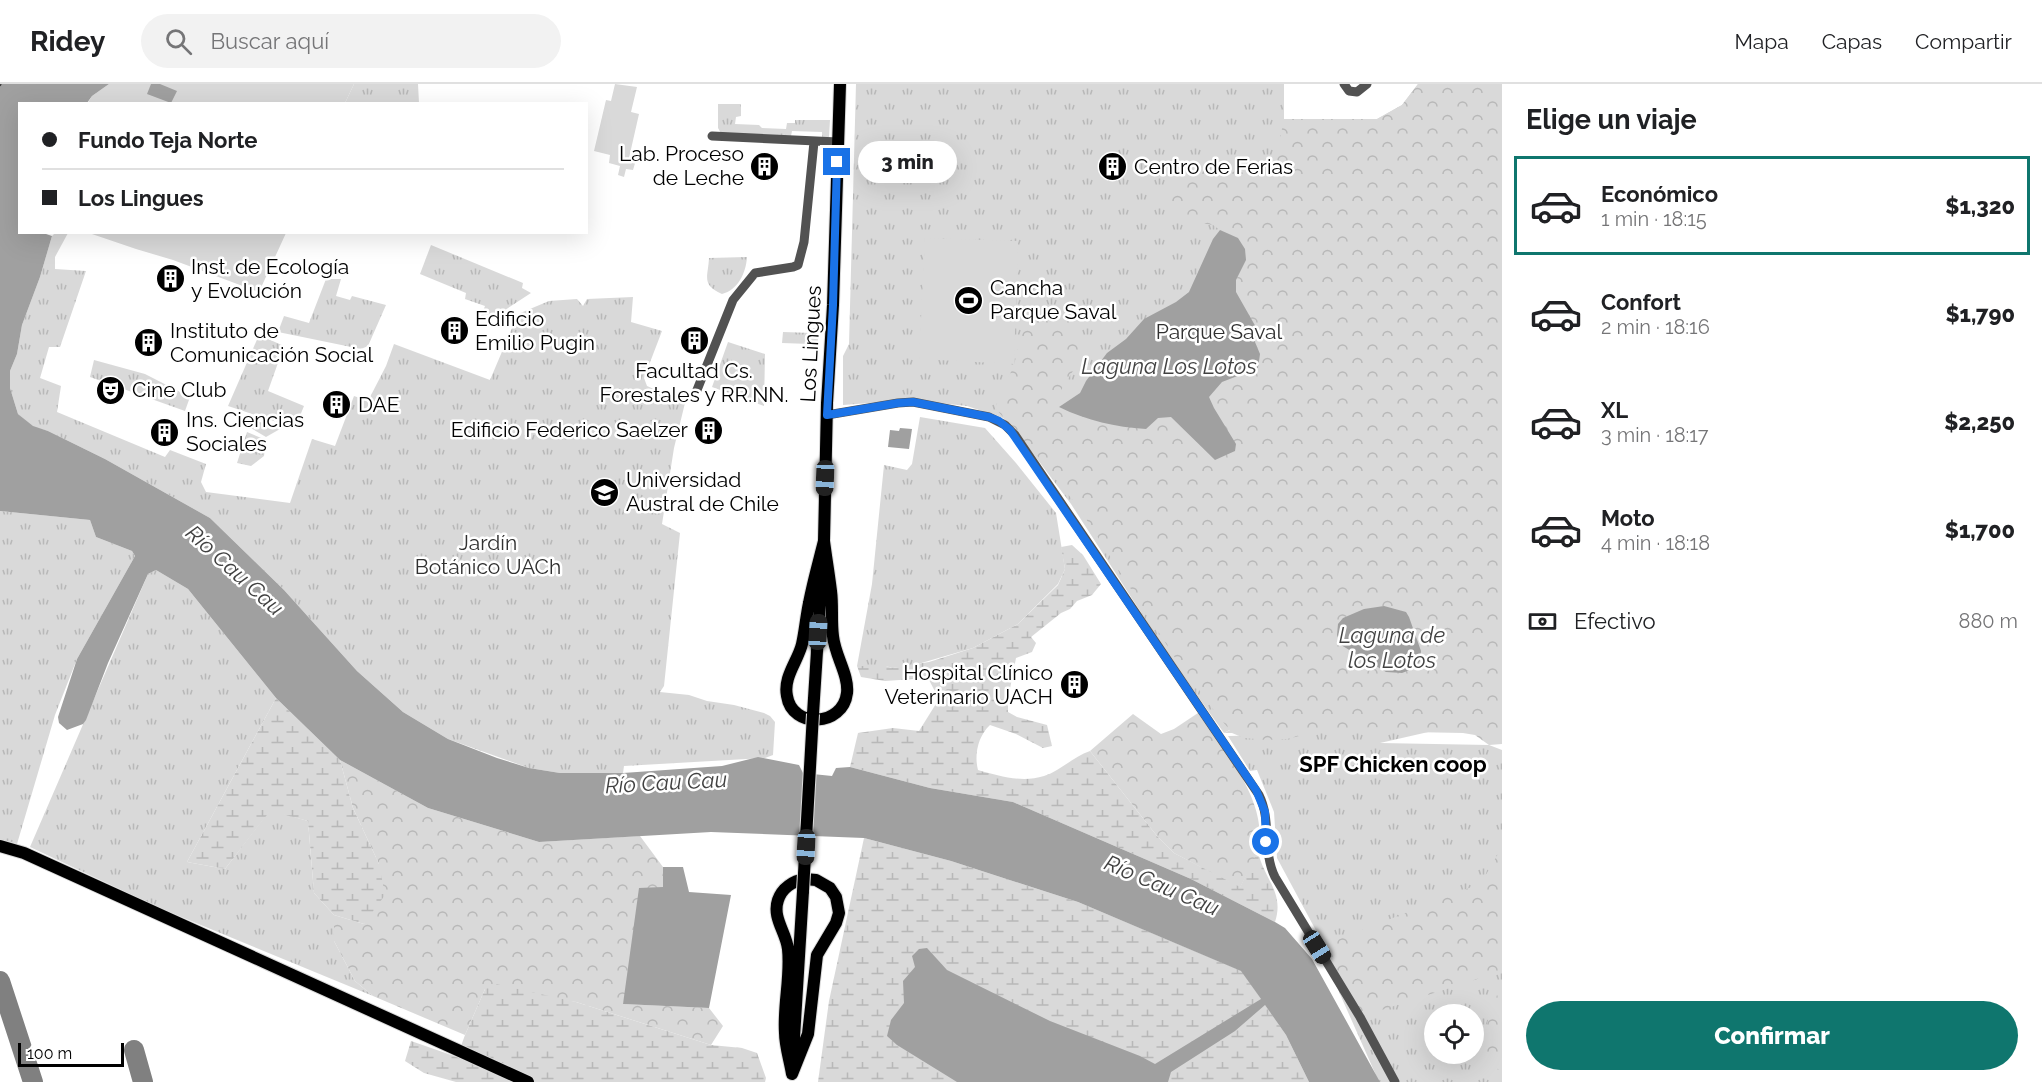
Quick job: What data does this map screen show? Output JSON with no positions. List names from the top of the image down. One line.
{"streets":{"main road":["Los Lingues"]},"districts":["SPF Chicken coop"],"water":["Laguna Los Lotos","Río Cau Cau","Laguna de los Lotos"],"parks":["Parque Saval","Jardín Botánico UACh"],"places":{"building":["Lab. Proceso de Leche","Centro de Ferias","Inst. de Ecología y Evolución","Edificio Emilio Pugin","Facultad Cs. Forestales y RR.NN.","Instituto de Comunicación Social","DAE","Edificio Federico Saelzer","Ins. Ciencias Sociales","Hospital Clínico Veterinario UACH"],"sports":["Cancha Parque Saval"],"theatre":["Cine Club"],"school or university":["Universidad Austral de Chile"]},"scale_bar":"100 m","page":{"header":"Ridey","search":"Buscar aquí","nav":["Mapa","Capas","Compartir"],"heading":"Elige un viaje","banner":["Fundo Teja Norte","Los Lingues"],"bubble":"3 min","list":[{"name":"Económico","note":"1 min · 18:15","value":"$1,320"},{"name":"Confort","note":"2 min · 18:16","value":"$1,790"},{"name":"XL","note":"3 min · 18:17","value":"$2,250"},{"name":"Moto","note":"4 min · 18:18","value":"$1,700"}],"pay":["Efectivo","880 m"],"buttons":"Confirmar","scale":"100 m"}}
